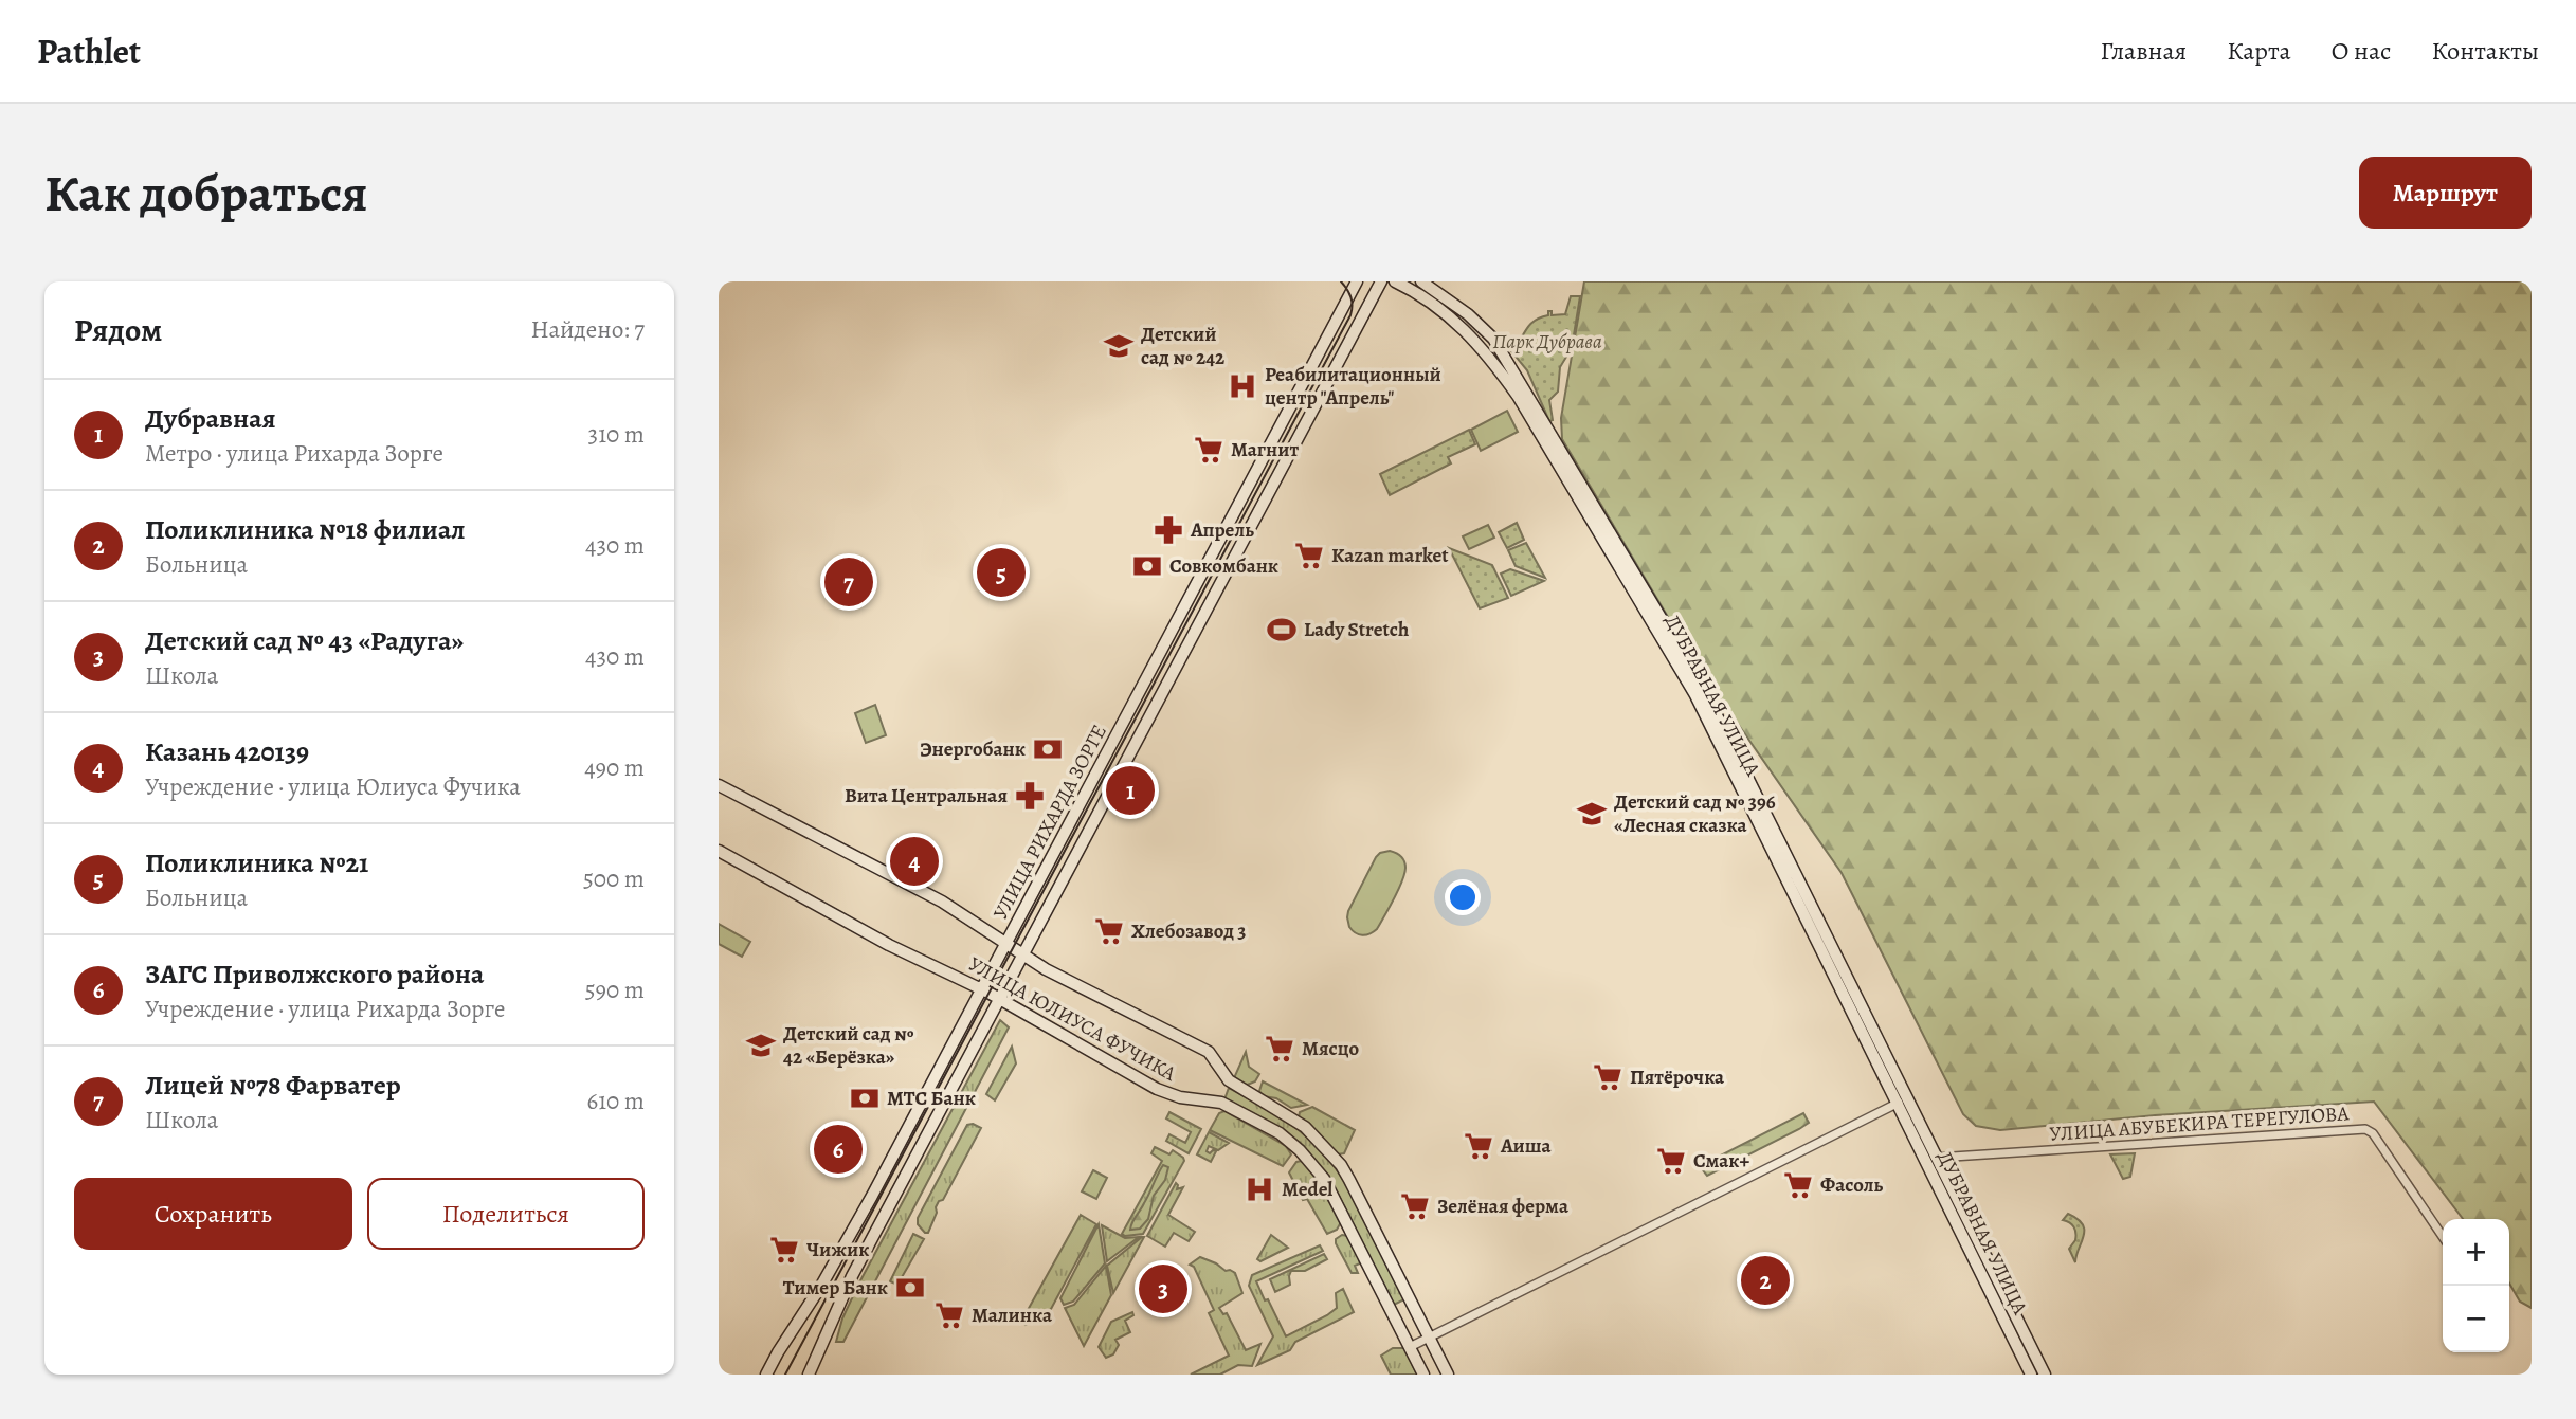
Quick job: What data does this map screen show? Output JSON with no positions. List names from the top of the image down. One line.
{"streets":{"street":["ДУБРАВНАЯ УЛИЦА","УЛИЦА РИХАРДА ЗОРГЕ","УЛИЦА ЮЛИУСА ФУЧИКА","УЛИЦА АБУБЕКИРА ТЕРЕГУЛОВА"]},"crossings":[["ДУБРАВНАЯ УЛИЦА","УЛИЦА АБУБЕКИРА ТЕРЕГУЛОВА"],["УЛИЦА РИХАРДА ЗОРГЕ","УЛИЦА ЮЛИУСА ФУЧИКА"]],"parks":["Парк Дубрава"],"places":{"school or university":["Детский сад № 242","Детский сад № 396 «Лесная сказка","Детский сад № 42 «Берёзка»"],"hospital":["Реабилитационный центр \"Апрель\"","Medel"],"supermarket":["Магнит","Kazan market","Хлебозавод 3","Мясцо","Пятёрочка","Аиша","Смак+","Фасоль","Зелёная ферма","Чижик","Малинка"],"pharmacy":["Апрель","Вита Центральная"],"bank":["Совкомбанк","Энергобанк","МТС Банк","Тимер Банк"],"sports":["Lady Stretch"]},"page":{"header":"Pathlet","nav":["Главная","Карта","О нас","Контакты"],"buttons":["Маршрут",["Сохранить","Поделиться"]],"title":"Как добраться","heading":["Рядом","Найдено: 7"],"list":[{"mark":"1","name":"Дубравная","note":"Метро · улица Рихарда Зорге","value":"310 m"},{"mark":"2","name":"Поликлиника №18 филиал","note":"Больница","value":"430 m"},{"mark":"3","name":"Детский сад № 43 «Радуга»","note":"Школа","value":"430 m"},{"mark":"4","name":"Казань 420139","note":"Учреждение · улица Юлиуса Фучика","value":"490 m"},{"mark":"5","name":"Поликлиника №21","note":"Больница","value":"500 m"},{"mark":"6","name":"ЗАГС Приволжского района","note":"Учреждение · улица Рихарда Зорге","value":"590 m"},{"mark":"7","name":"Лицей №78 Фарватер","note":"Школа","value":"610 m"}],"pins":["5","7","1","4","6","2","3"],"map_buttons":["+","−"]}}
